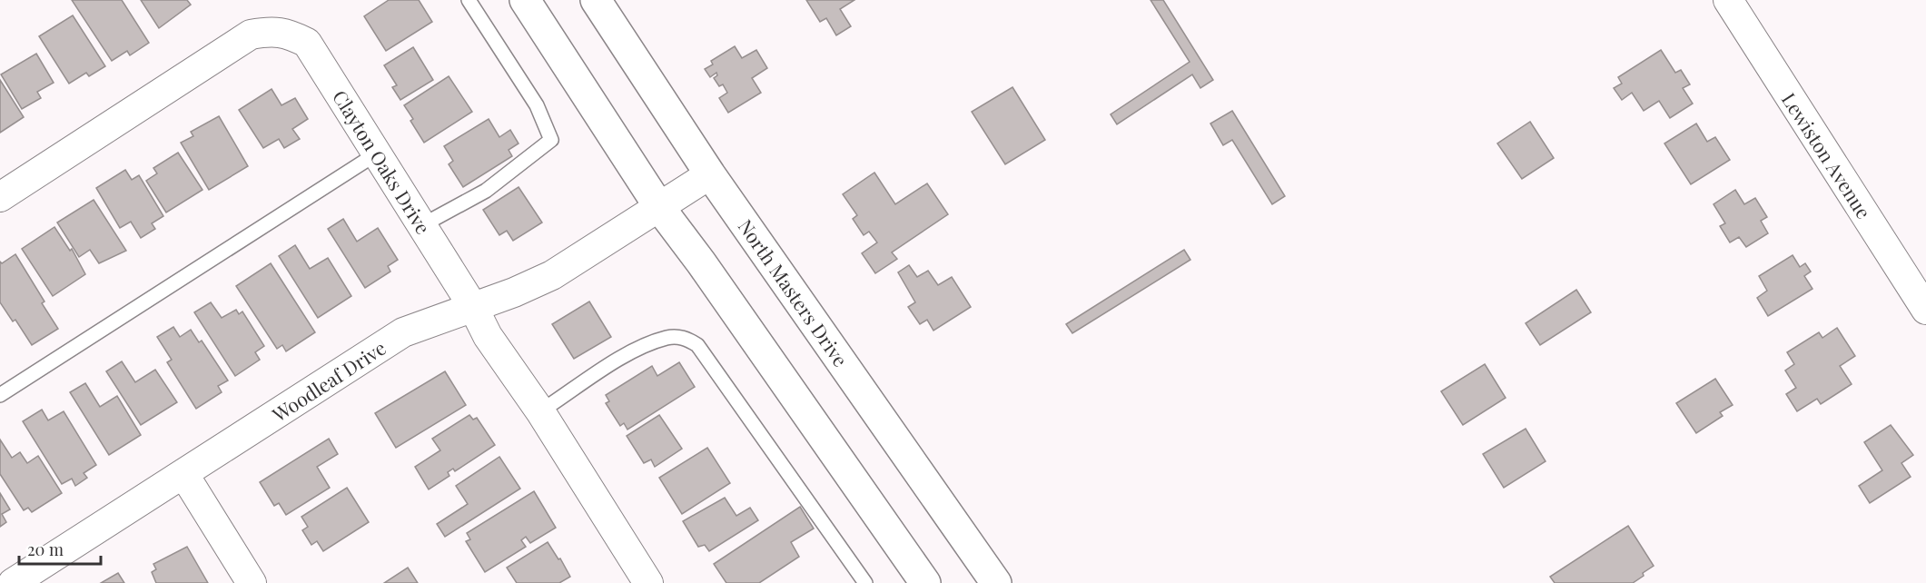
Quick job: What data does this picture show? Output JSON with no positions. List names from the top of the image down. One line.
{"streets":{"main road":["North Masters Drive"],"street":["Lewiston Avenue","Clayton Oaks Drive","Woodleaf Drive"]},"crossings":[["Clayton Oaks Drive","Woodleaf Drive"],["North Masters Drive","Woodleaf Drive"]],"scale_bar":"20 m"}
